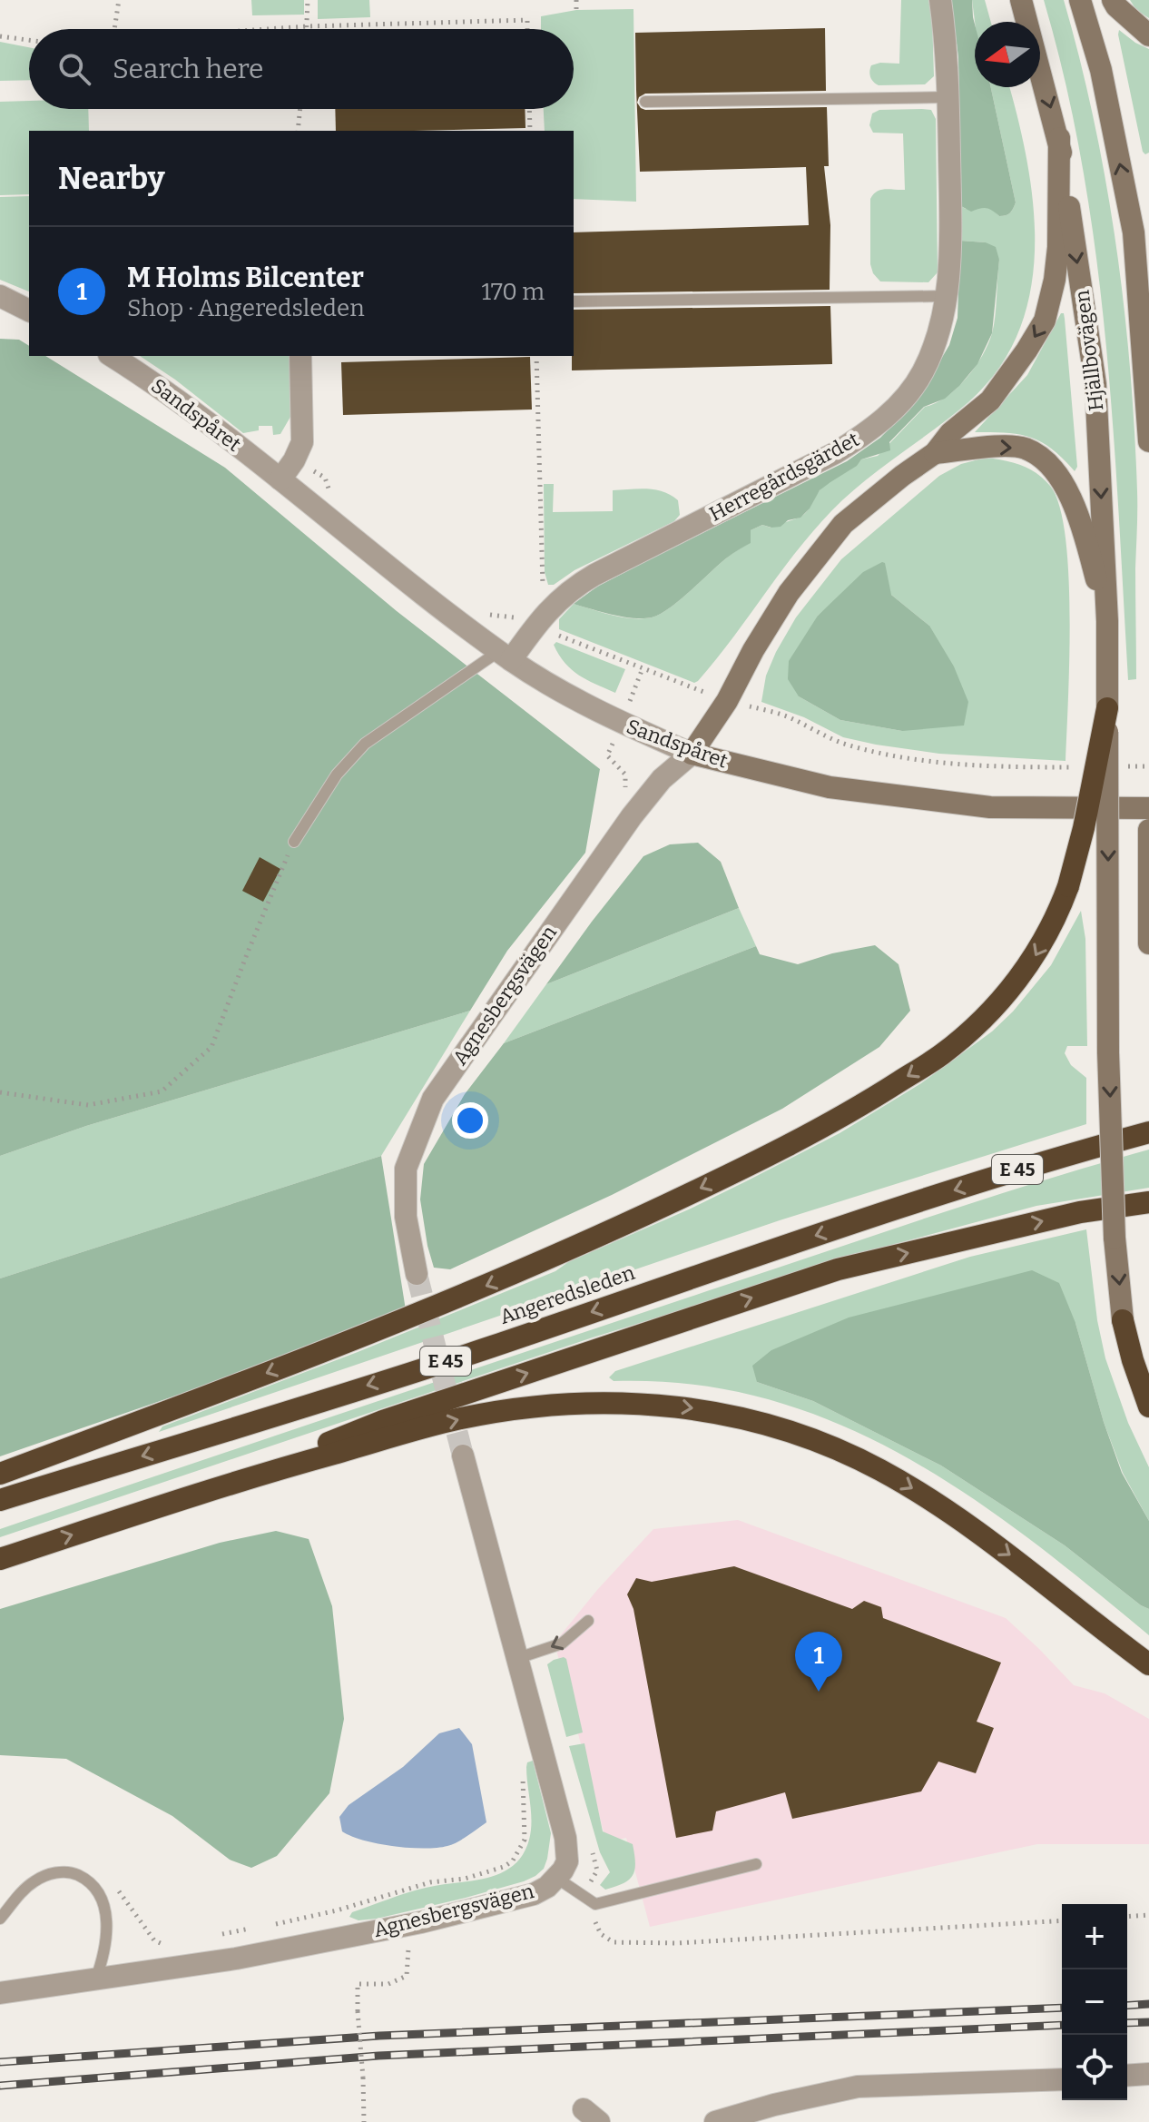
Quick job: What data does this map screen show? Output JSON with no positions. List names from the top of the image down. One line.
{"streets":{"highway":["E 45","Angeredsleden"],"main road":["Hjällbovägen","Sandspåret"],"street":["Herregårdsgärdet","Agnesbergsvägen"]},"crossings":[["Sandspåret","Herregårdsgärdet"],["Sandspåret","Agnesbergsvägen"]],"north":"left","page":{"search":"Search here","heading":"Nearby","list":[{"mark":"1","name":"M Holms Bilcenter","note":"Shop · Angeredsleden","value":"170 m"}],"pins":"1","map_buttons":["+","−"]}}
